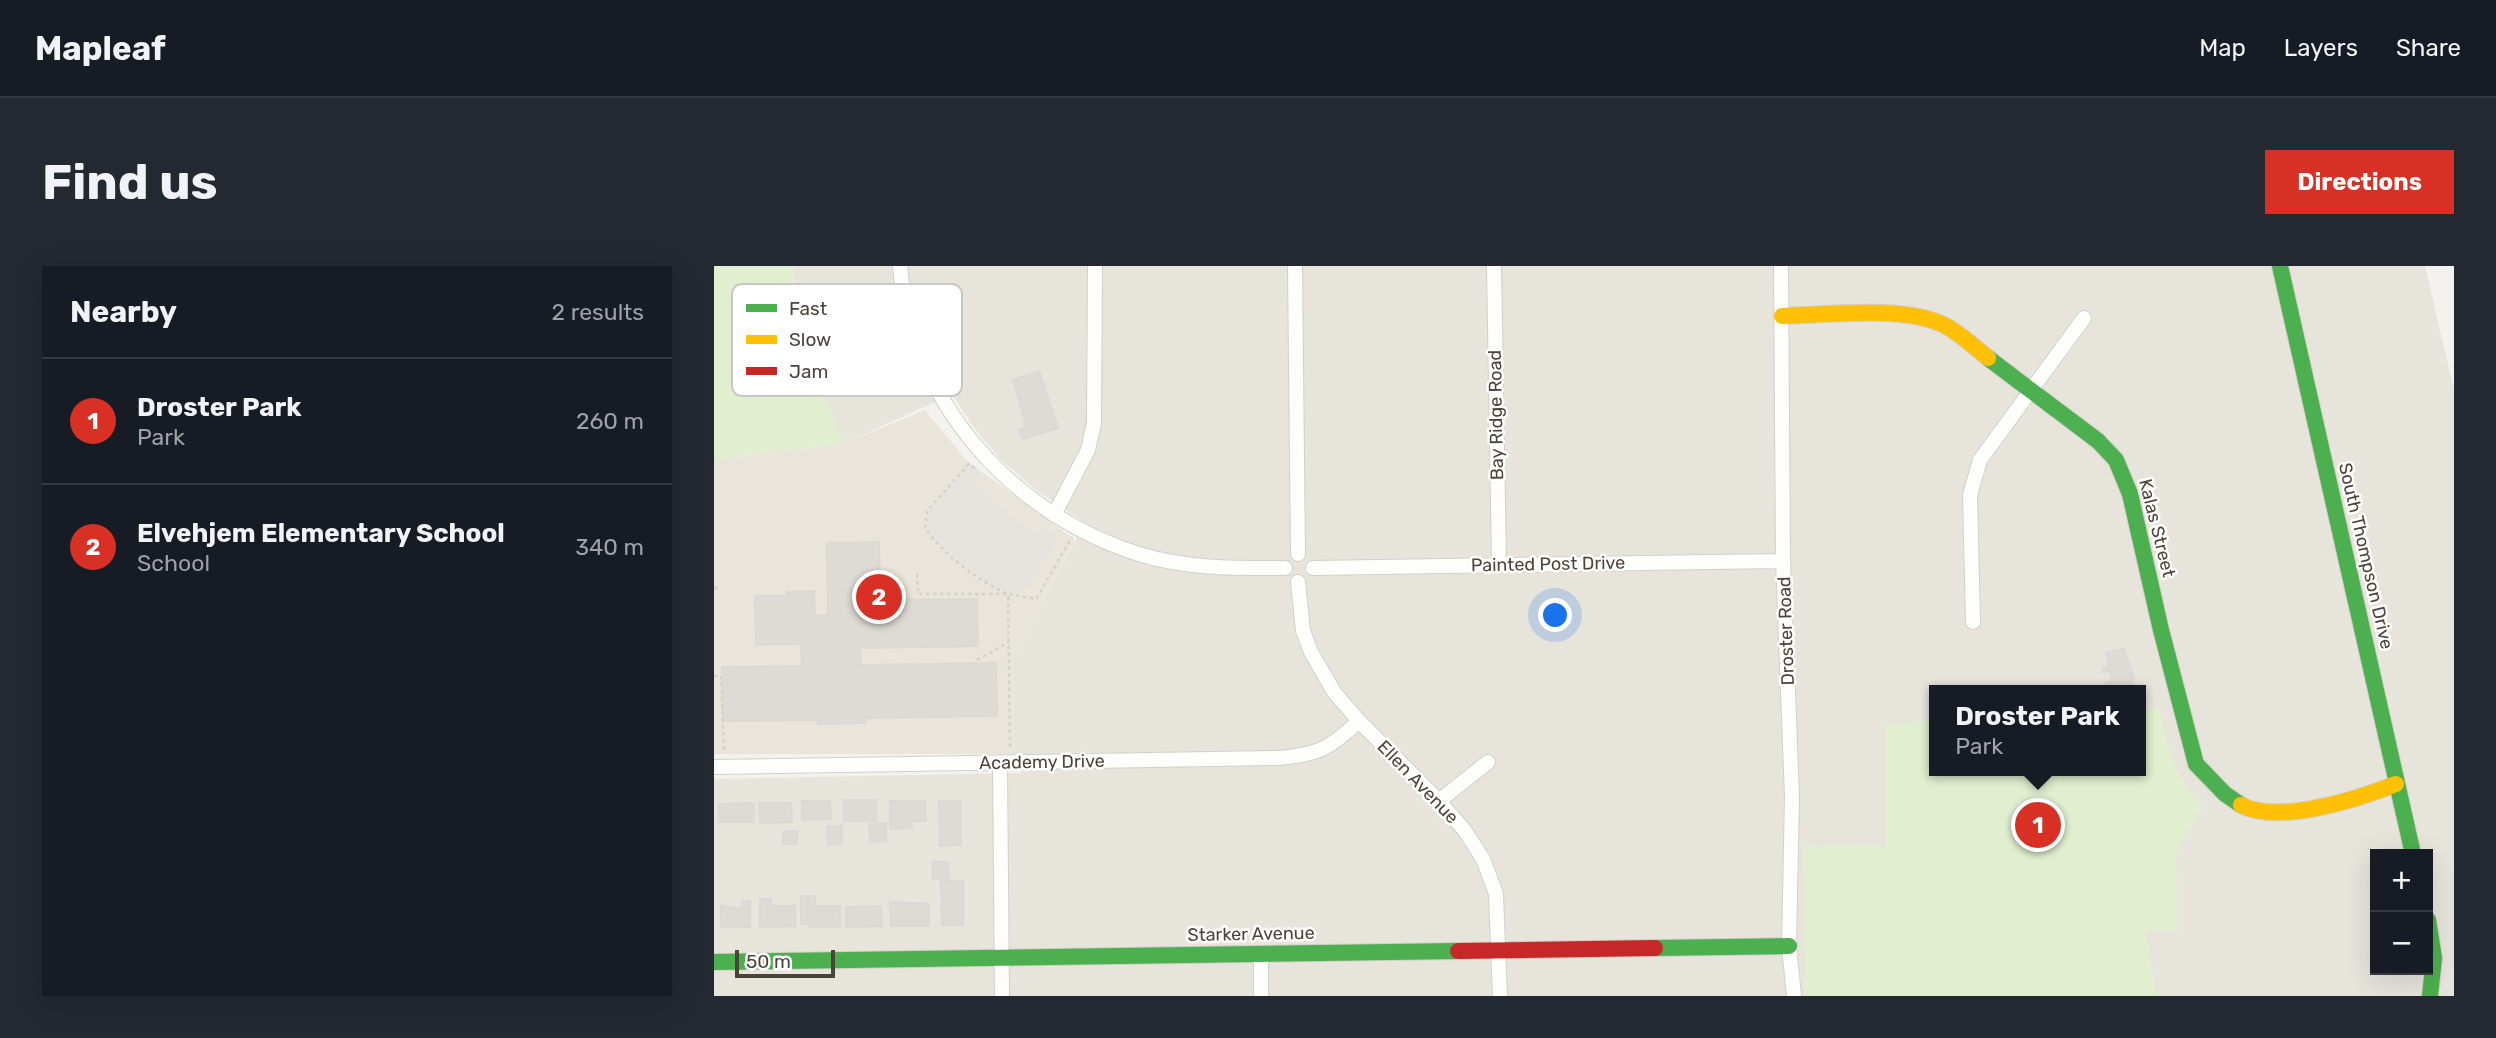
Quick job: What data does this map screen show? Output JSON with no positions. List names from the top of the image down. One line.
{"streets":{"street":["Bay Ridge Road","Kalas Street","South Thompson Drive","Painted Post Drive","Droster Road","Academy Drive","Ellen Avenue","Starker Avenue"]},"crossings":[["Bay Ridge Road","Painted Post Drive"],["Kalas Street","South Thompson Drive"],["Kalas Street","Droster Road"],["Painted Post Drive","Droster Road"],["Painted Post Drive","Ellen Avenue"],["Droster Road","Starker Avenue"],["Academy Drive","Ellen Avenue"],["Ellen Avenue","Starker Avenue"]],"legend":["Fast","Slow","Jam"],"scale_bar":"50 m","page":{"header":"Mapleaf","nav":["Map","Layers","Share"],"buttons":"Directions","title":"Find us","heading":["Nearby","2 results"],"list":[{"mark":"1","name":"Droster Park","note":"Park","value":"260 m"},{"mark":"2","name":"Elvehjem Elementary School","note":"School","value":"340 m"}],"pins":["2","1"],"popup":["Droster Park","Park"],"map_buttons":["+","−"],"scale":"50 m"}}
